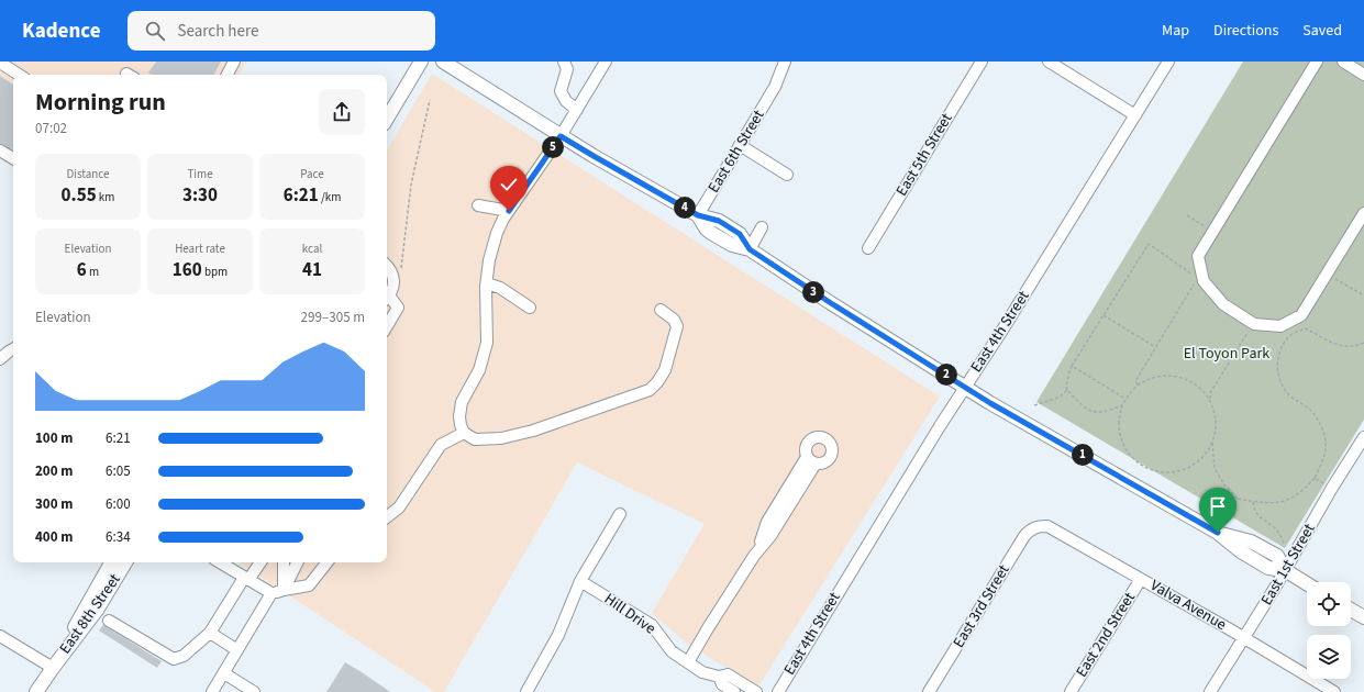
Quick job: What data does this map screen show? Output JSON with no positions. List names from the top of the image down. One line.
{"streets":{"main road":["East 8th Street"],"street":["East 6th Street","East 5th Street","East 4th Street","East 1st Street","Valva Avenue","East 3rd Street","Hill Drive","East 2nd Street"]},"crossings":[["East 1st Street","Valva Avenue"],["Valva Avenue","East 3rd Street"],["Valva Avenue","East 2nd Street"]],"parks":["El Toyon Park"],"page":{"header":"Kadence","search":"Search here","nav":["Map","Directions","Saved"],"heading":["Morning run","07:02"],"pins":["5","4","3","2","1"],"stats":[["Distance","0.55 km"],["Time","3:30"],["Pace","6:21 /km"],["Elevation","6 m"],["Heart rate","160 bpm"],["kcal","41"]],"chart":["Elevation","299–305 m"],"list":[{"name":"100 m","note":"6:21"},{"name":"200 m","note":"6:05"},{"name":"300 m","note":"6:00"},{"name":"400 m","note":"6:34"}]}}
